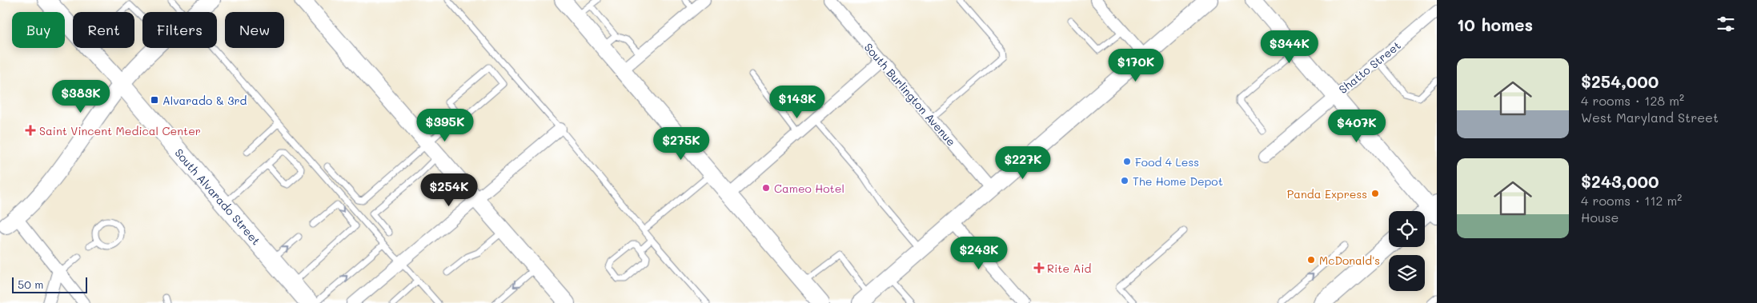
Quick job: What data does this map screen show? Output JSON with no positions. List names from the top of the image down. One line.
{"streets":{"main road":["South Alvarado Street"],"street":["Shatto Street","South Burlington Avenue"]},"places":{"transit":["Alvarado & 3rd"],"health":["Saint Vincent Medical Center","Rite Aid"],"other":["Food 4 Less","The Home Depot","Cameo Hotel","Panda Express","McDonald's"]},"scale_bar":"50 m","page":{"heading":"10 homes","chip":["Buy","Rent","Filters","New"],"price":["$344K","$170K","$383K","$143K","$395K","$407K","$275K","$227K","$254K","$243K"],"list":[{"name":"$254,000","note":"4 rooms · 128 m² · West Maryland Street"},{"name":"$243,000","note":"4 rooms · 112 m² · House"}],"scale":"50 m"}}
